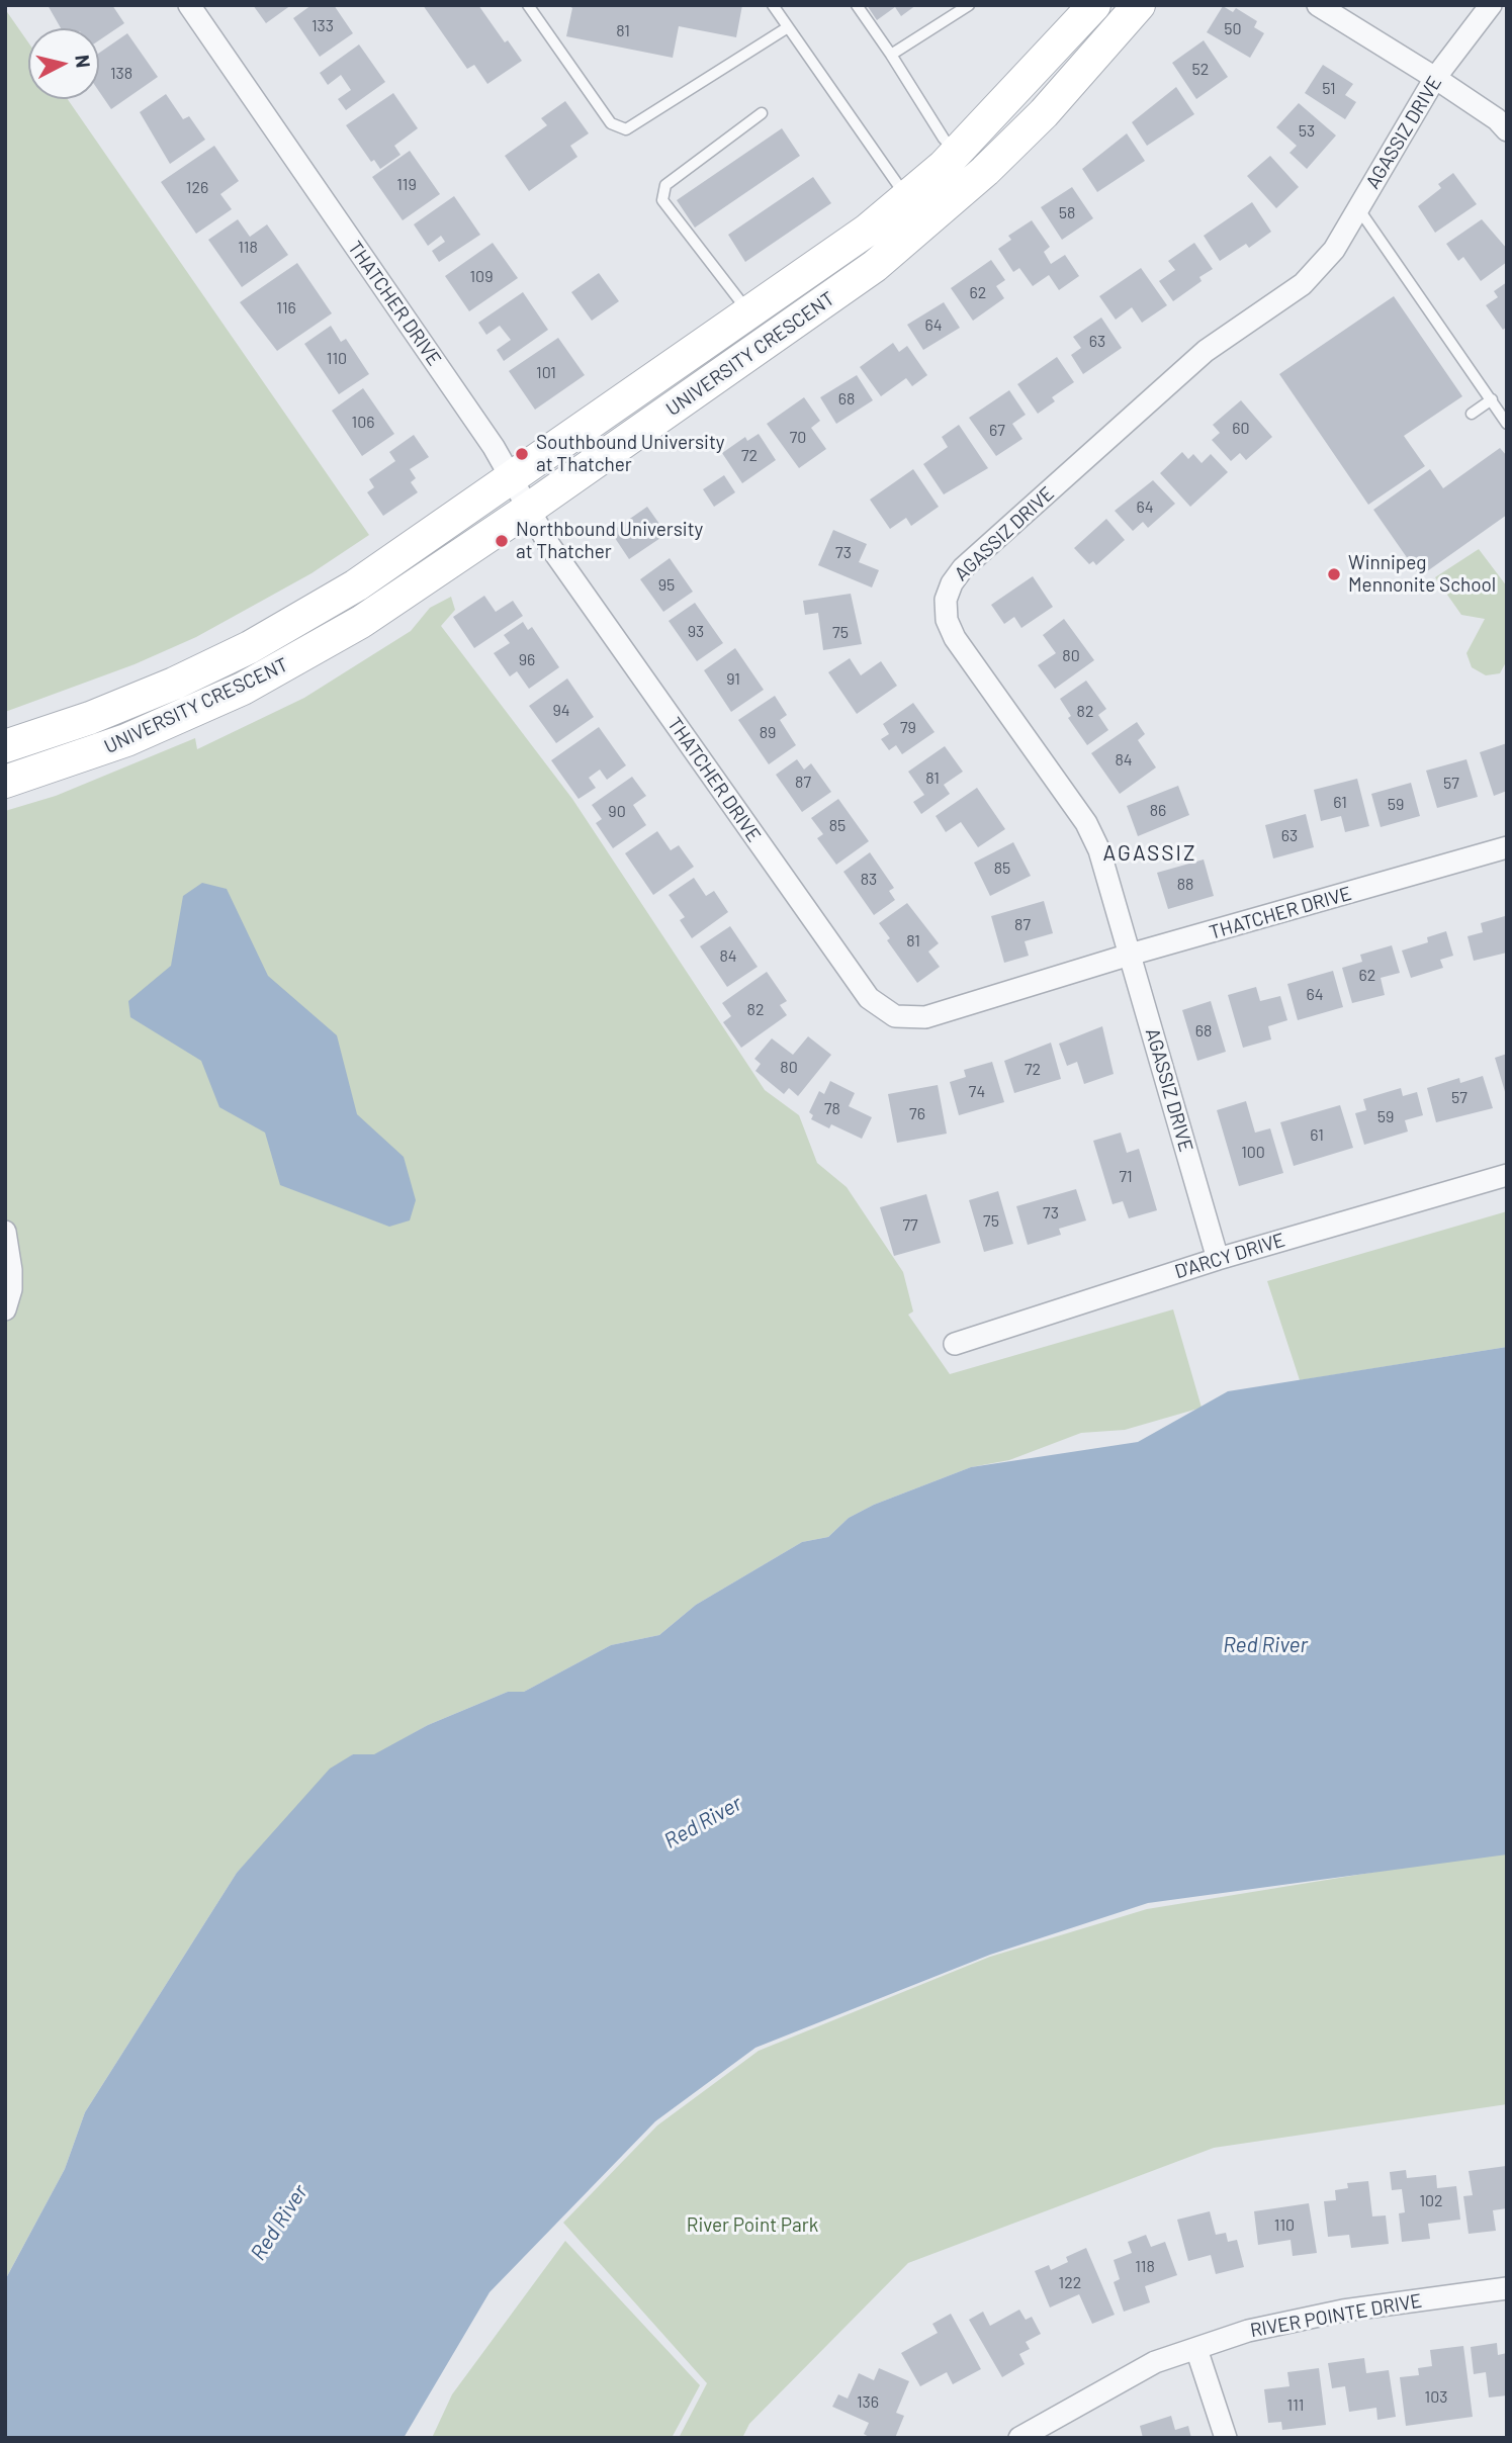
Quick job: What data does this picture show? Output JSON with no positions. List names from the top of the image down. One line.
{"streets":{"main road":["UNIVERSITY CRESCENT"],"street":["AGASSIZ DRIVE","THATCHER DRIVE","D'ARCY DRIVE","RIVER POINTE DRIVE"]},"crossings":[["AGASSIZ DRIVE","THATCHER DRIVE"],["AGASSIZ DRIVE","D'ARCY DRIVE"],["THATCHER DRIVE","UNIVERSITY CRESCENT"]],"districts":["AGASSIZ"],"water":["Red River"],"parks":["River Point Park"],"places":["Southbound University at Thatcher","Northbound University at Thatcher","Winnipeg Mennonite School"],"house_numbers":["133","50","81","52","138","51","53","119","126","58","118","109","62","116","64","63","110","101","68","106","60","67","70","72","64","73","95","93","75","80","96","91","94","82","79","89","84","81","87","57","61","59","86","90","85","63","85","83","88","87","81","84","62","64","82","68","80","72","74","57","78","76","59","61","100","71","73","75","77","102","110","118","122","103","136","111"],"north":"right"}
